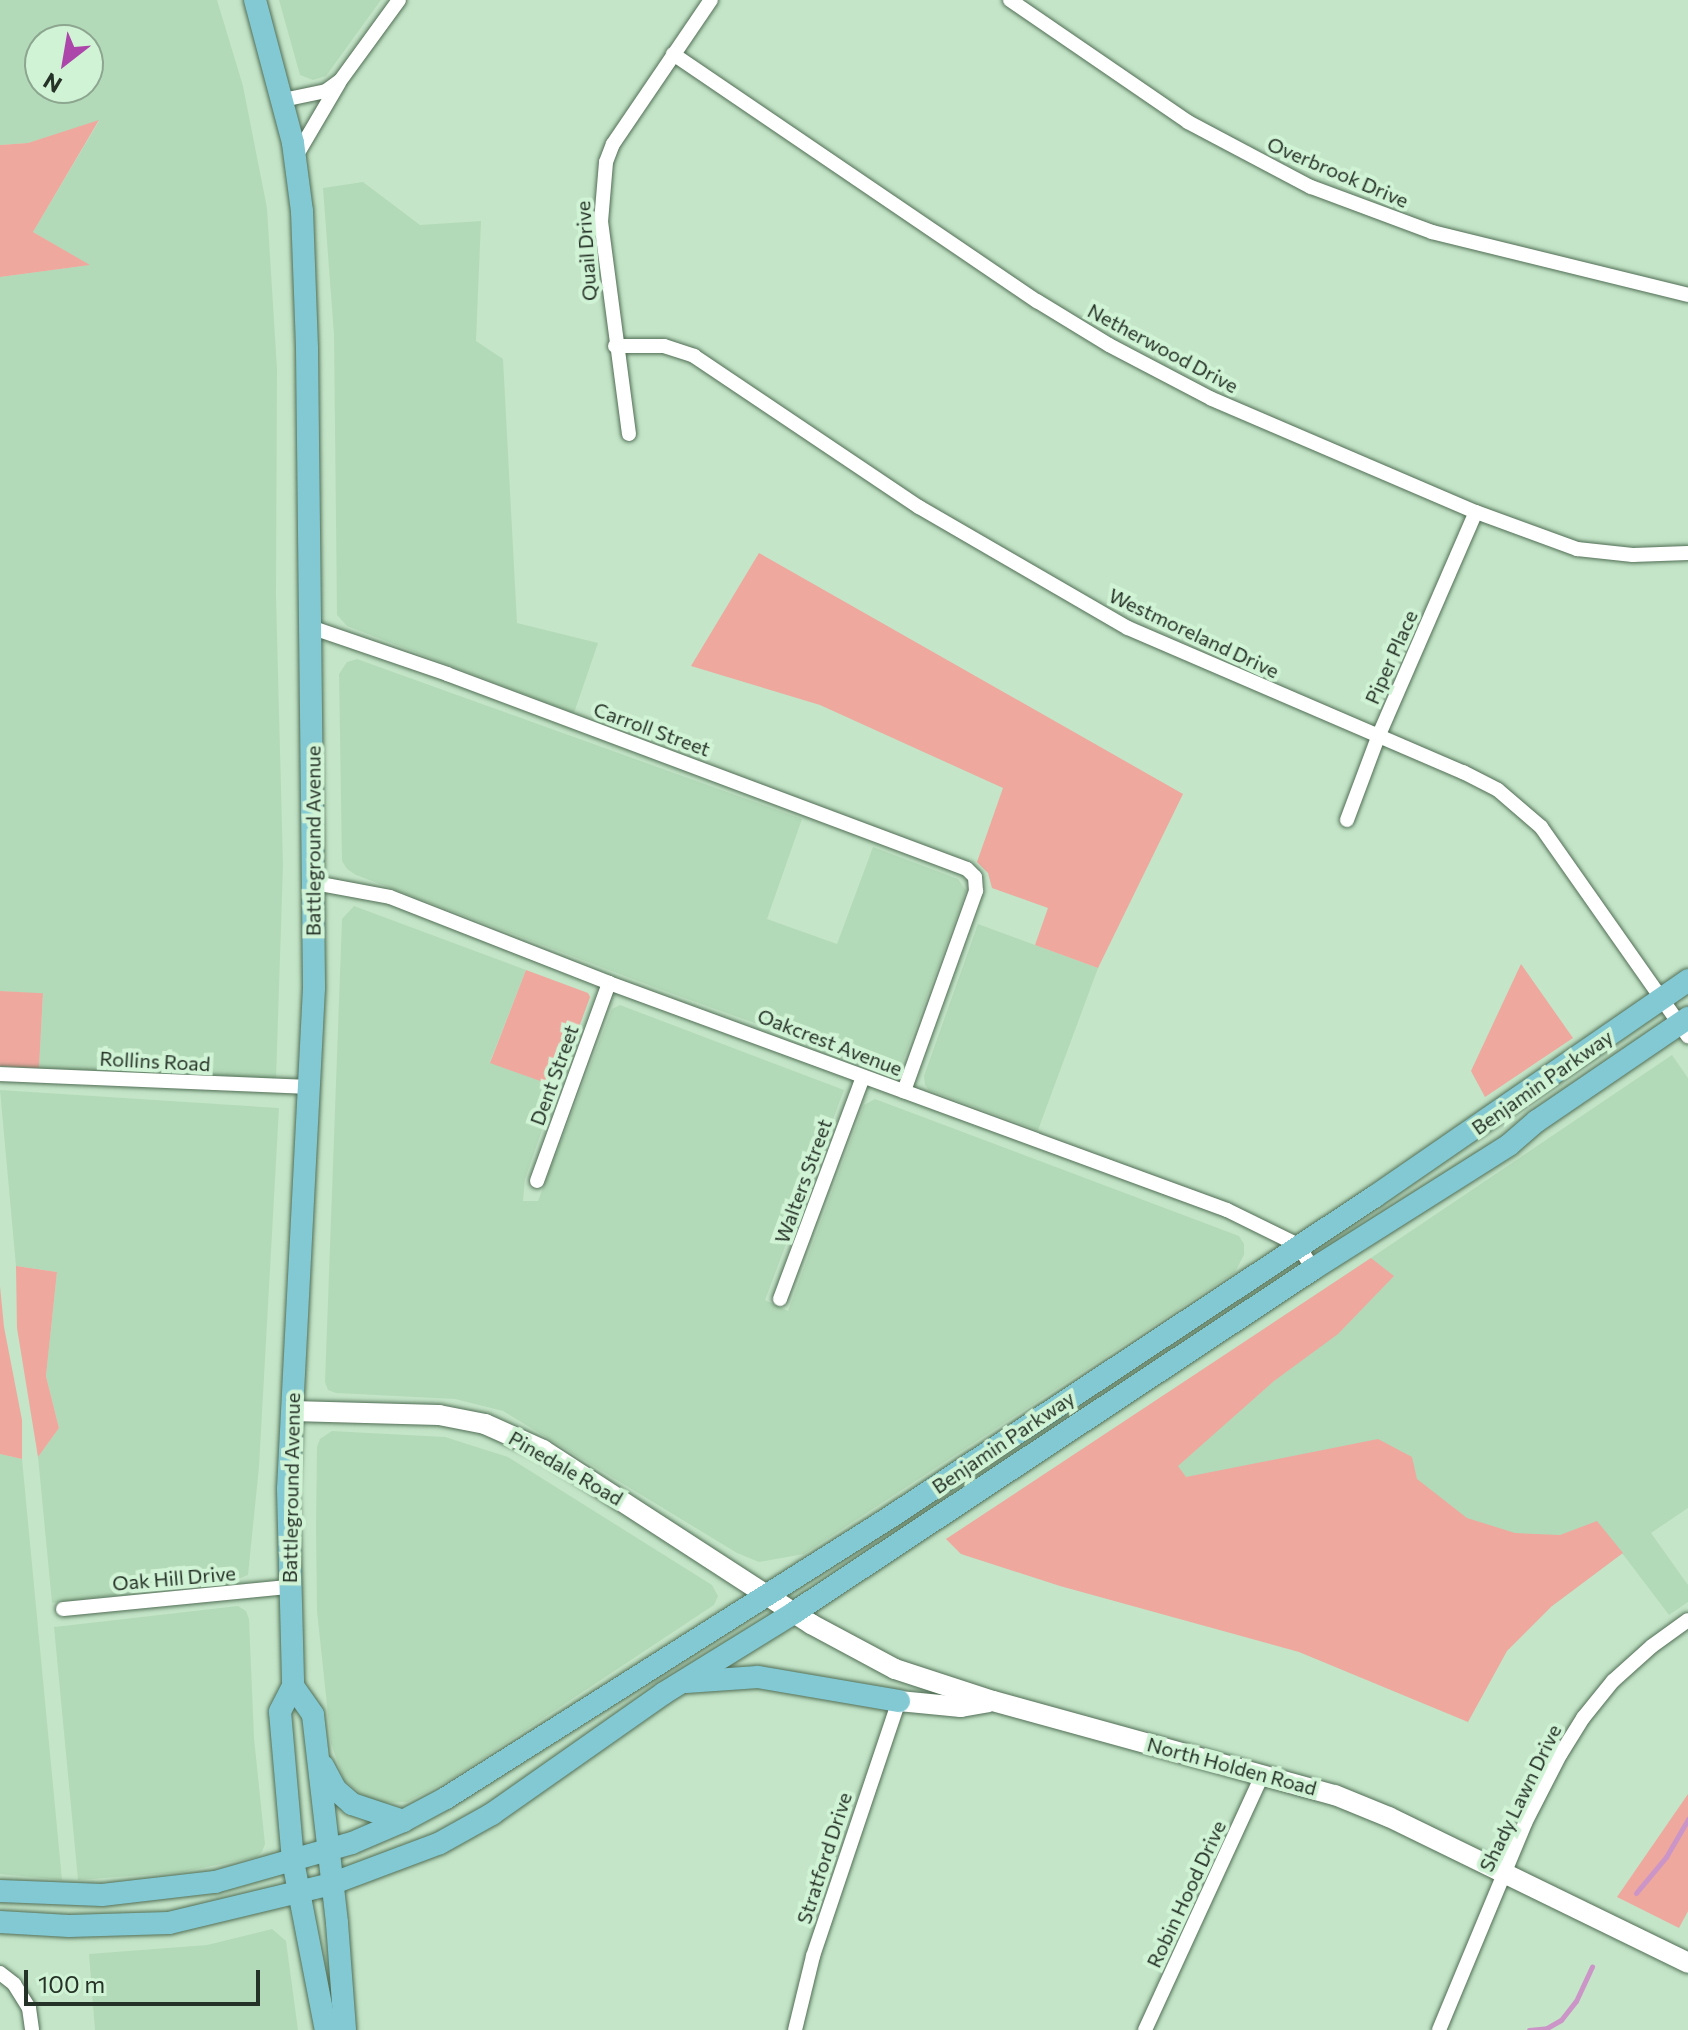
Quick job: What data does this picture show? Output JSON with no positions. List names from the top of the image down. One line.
{"streets":{"main road":["Battleground Avenue","Benjamin Parkway","Pinedale Road","North Holden Road"],"street":["Overbrook Drive","Quail Drive","Netherwood Drive","Westmoreland Drive","Piper Place","Carroll Street","Oakcrest Avenue","Rollins Road","Dent Street","Walters Street","Oak Hill Drive","Shady Lawn Drive","Stratford Drive","Robin Hood Drive"]},"crossings":[["Quail Drive","Netherwood Drive"],["Quail Drive","Westmoreland Drive"],["Netherwood Drive","Piper Place"],["Westmoreland Drive","Piper Place"],["Westmoreland Drive","Benjamin Parkway"],["Carroll Street","Battleground Avenue"],["Carroll Street","Oakcrest Avenue"],["Battleground Avenue","Oakcrest Avenue"],["Battleground Avenue","Rollins Road"],["Battleground Avenue","Benjamin Parkway"],["Battleground Avenue","Pinedale Road"],["Battleground Avenue","Oak Hill Drive"],["Oakcrest Avenue","Dent Street"],["Oakcrest Avenue","Benjamin Parkway"],["Oakcrest Avenue","Walters Street"],["Benjamin Parkway","Pinedale Road"],["Benjamin Parkway","North Holden Road"],["Pinedale Road","North Holden Road"],["North Holden Road","Shady Lawn Drive"],["North Holden Road","Robin Hood Drive"]],"scale_bar":"100 m","north":"bottom left"}
